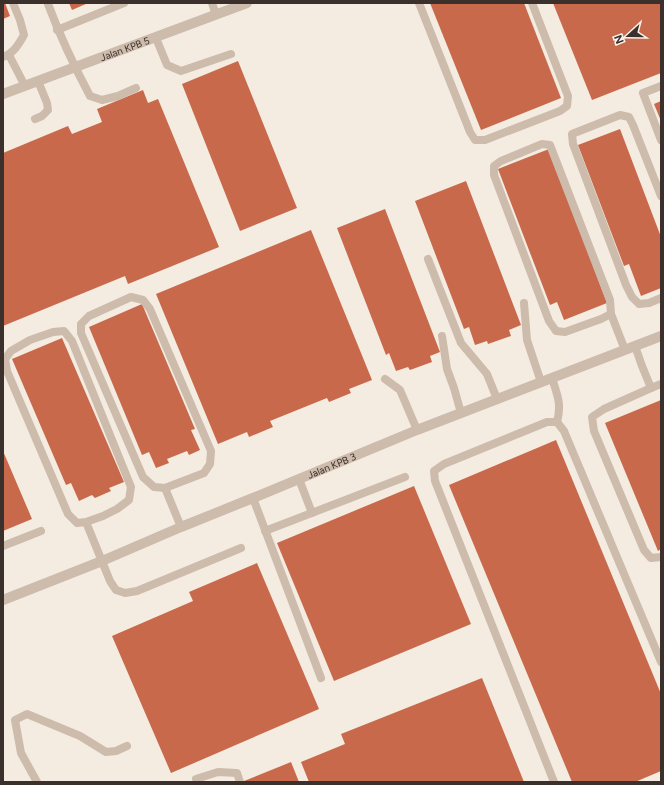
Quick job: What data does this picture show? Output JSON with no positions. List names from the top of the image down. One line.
{"streets":{"street":["Jalan KPB 5","Jalan KPB 3"]},"north":"left"}
